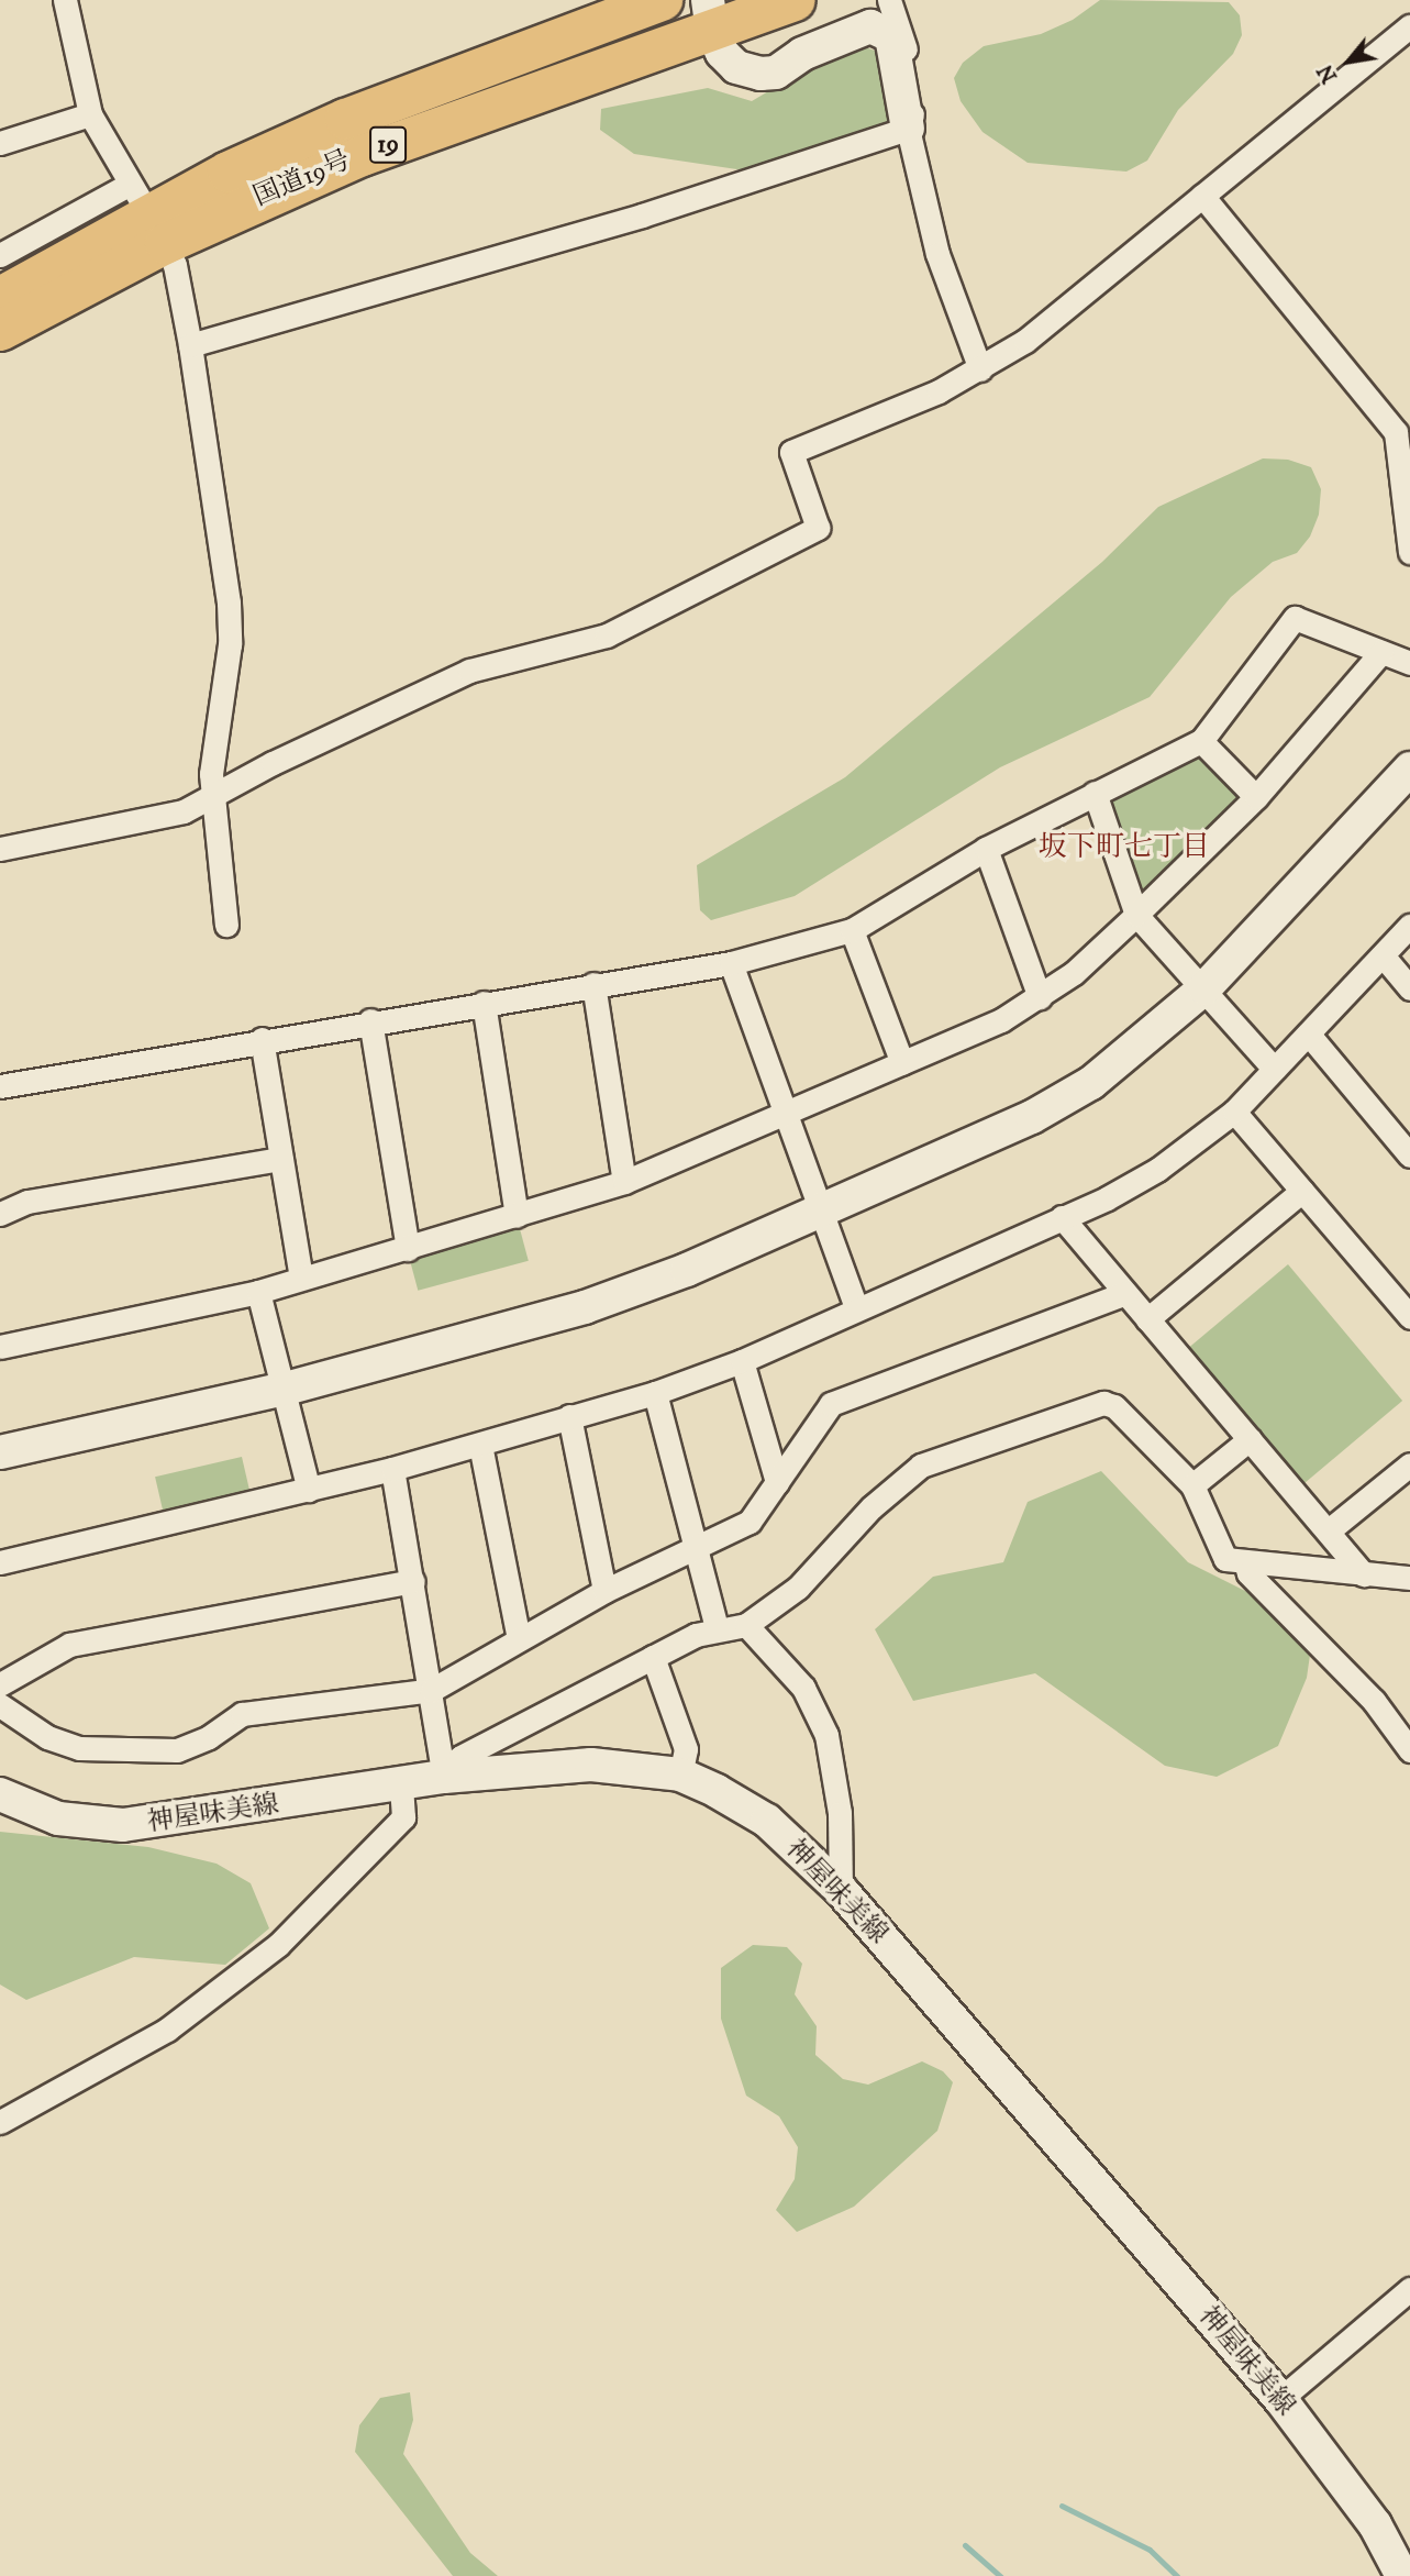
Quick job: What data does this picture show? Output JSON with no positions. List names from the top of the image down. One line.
{"streets":{"highway":["19","国道19号"],"street":["神屋味美線"]},"districts":["坂下町七丁目"],"north":"bottom left"}
